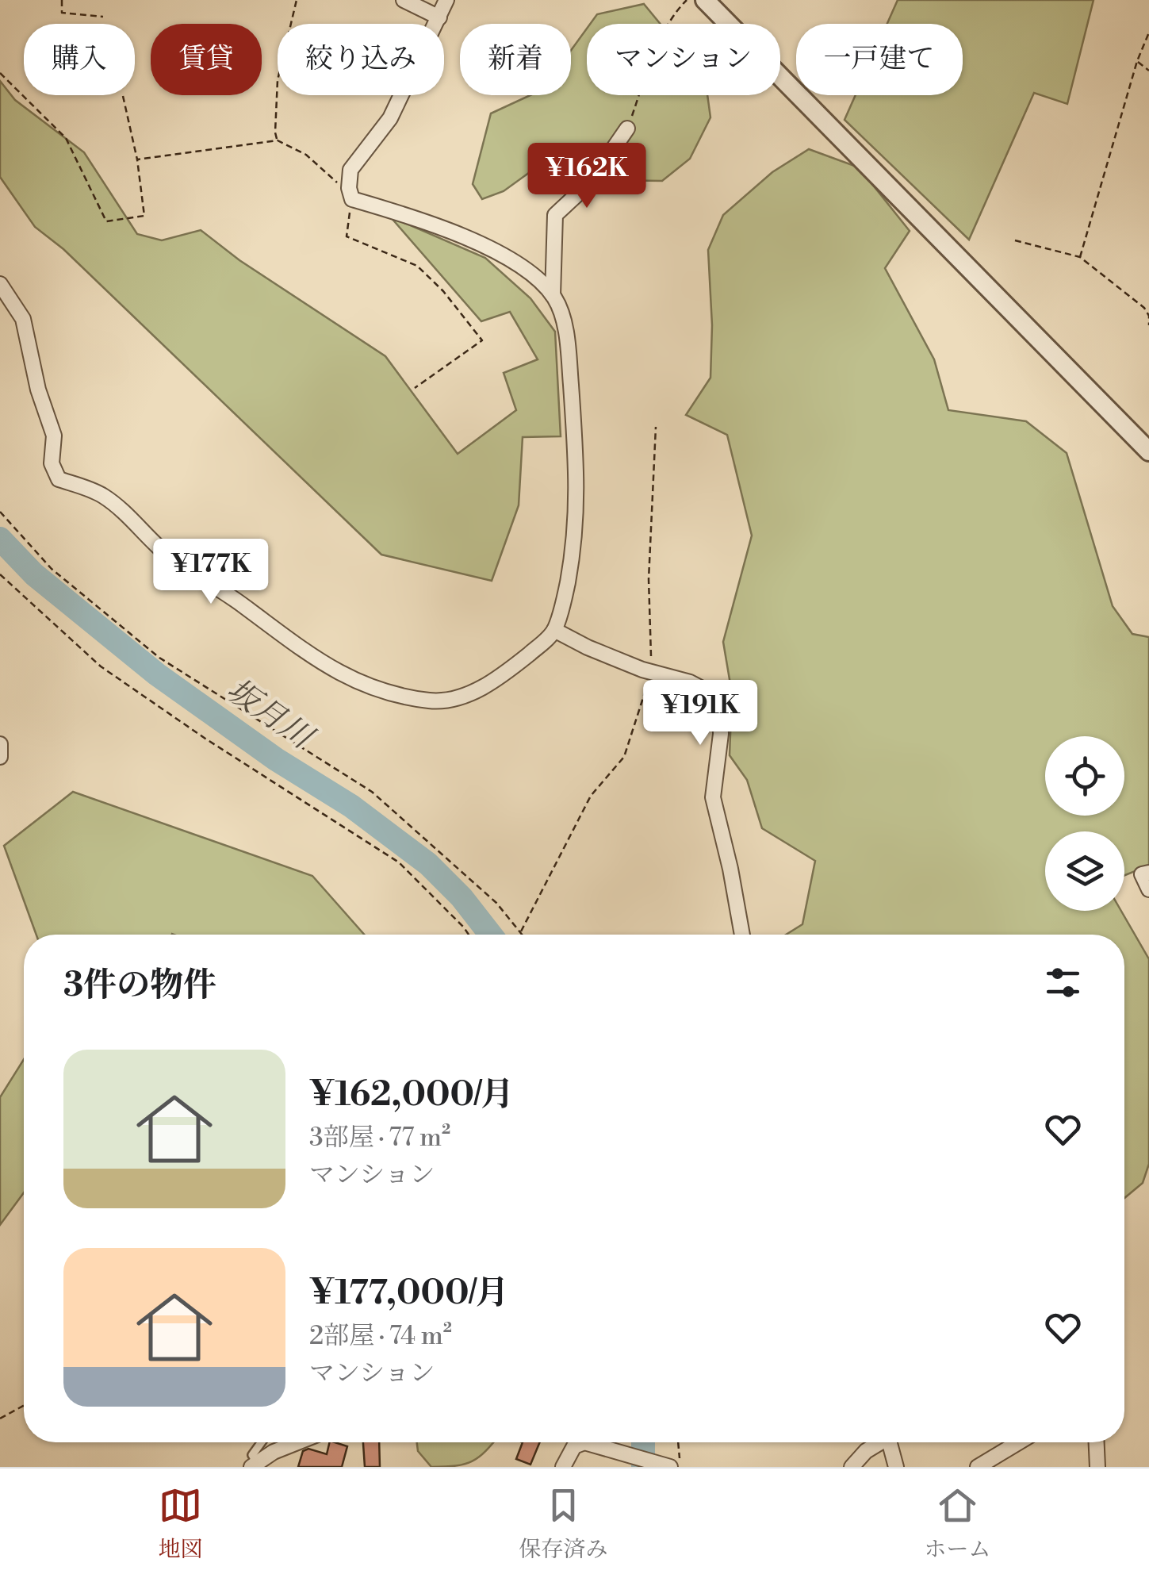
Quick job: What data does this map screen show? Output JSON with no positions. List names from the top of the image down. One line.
{"water":["坂月川"],"page":{"chip":["購入","賃貸","絞り込み","新着","マンション","一戸建て"],"price":["¥162K","¥177K","¥191K"],"heading":"3件の物件","list":[{"name":"¥162,000/月","note":"3部屋 · 77 m² · マンション"},{"name":"¥177,000/月","note":"2部屋 · 74 m² · マンション"}],"tabs":["地図","保存済み","ホーム"]}}
